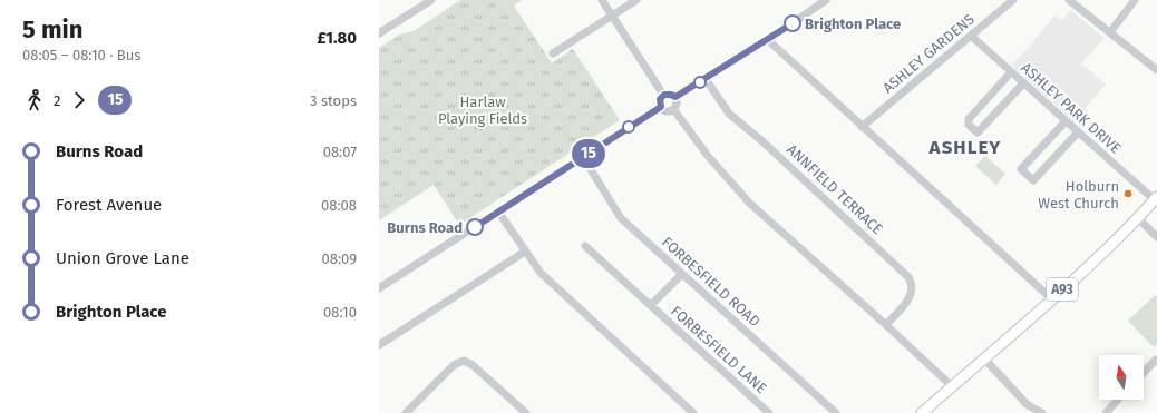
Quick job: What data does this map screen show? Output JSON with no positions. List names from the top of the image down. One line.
{"streets":{"main road":["A93"],"street":["ASHLEY GARDENS","ASHLEY PARK DRIVE","ANNFIELD TERRACE","FORBESFIELD ROAD","FORBESFIELD LANE"]},"crossings":[["ASHLEY GARDENS","ASHLEY PARK DRIVE"],["ASHLEY PARK DRIVE","A93"],["FORBESFIELD ROAD","FORBESFIELD LANE"]],"districts":["ASHLEY"],"parks":["Harlaw Playing Fields"],"places":["Brighton Place","Holburn West Church","Burns Road"],"lines":["bus line 15"],"north":"top","page":{"heading":["5 min","08:05 – 08:10 · Bus","£1.80"],"on_map":"15","legs":["2","15","3 stops"],"list":[{"name":"Burns Road","value":"08:07"},{"name":"Forest Avenue","value":"08:08"},{"name":"Union Grove Lane","value":"08:09"},{"name":"Brighton Place","value":"08:10"}]}}
